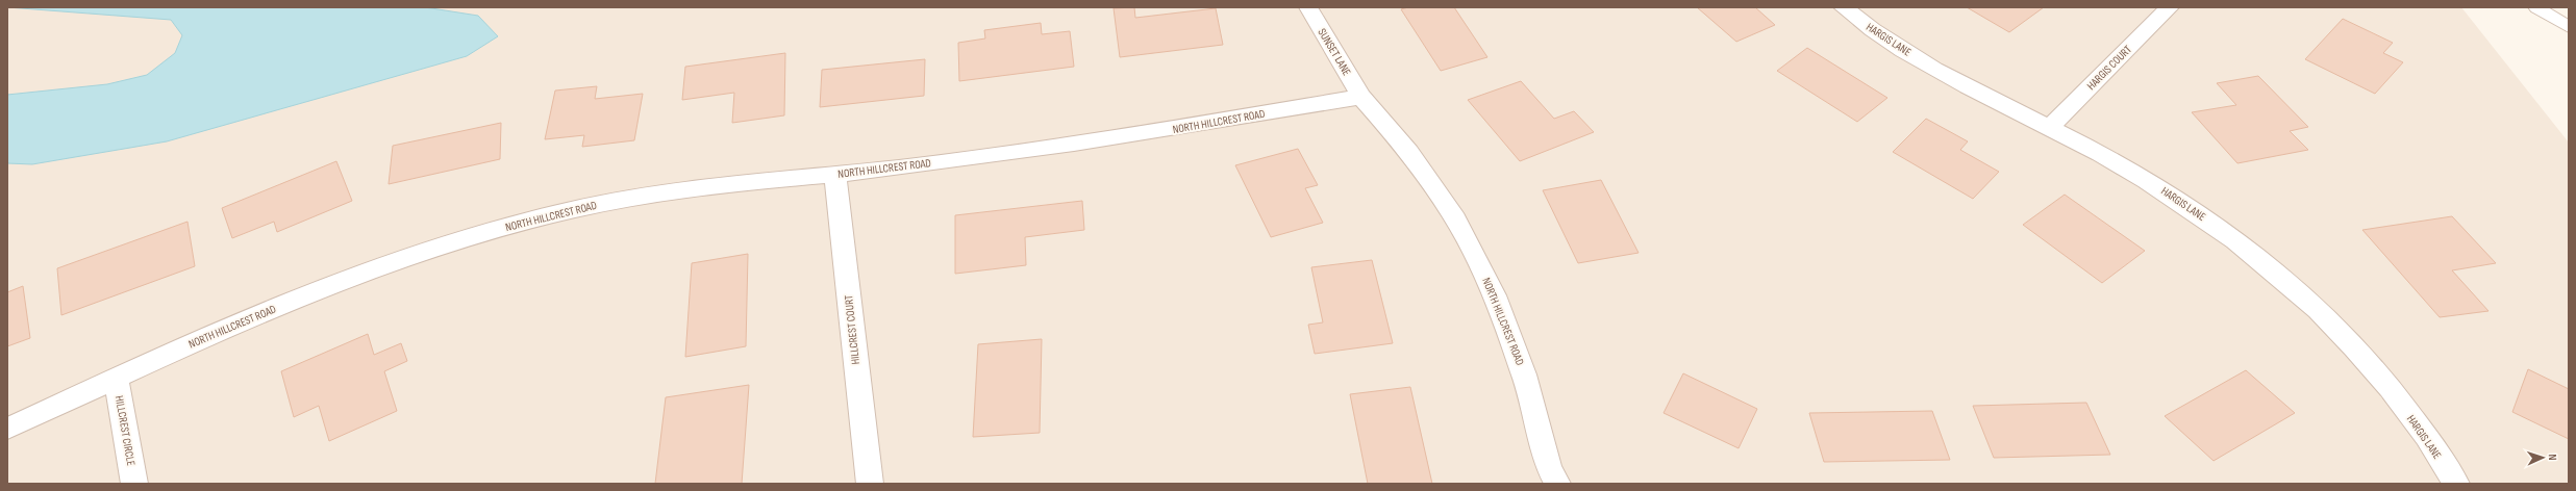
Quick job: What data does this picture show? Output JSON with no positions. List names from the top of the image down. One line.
{"streets":{"street":["HARGIS LANE","SUNSET LANE","HARGIS COURT","NORTH HILLCREST ROAD","HILLCREST COURT","HILLCREST CIRCLE"]},"crossings":[["HARGIS LANE","HARGIS COURT"],["SUNSET LANE","NORTH HILLCREST ROAD"],["NORTH HILLCREST ROAD","HILLCREST COURT"],["NORTH HILLCREST ROAD","HILLCREST CIRCLE"]],"north":"right"}
